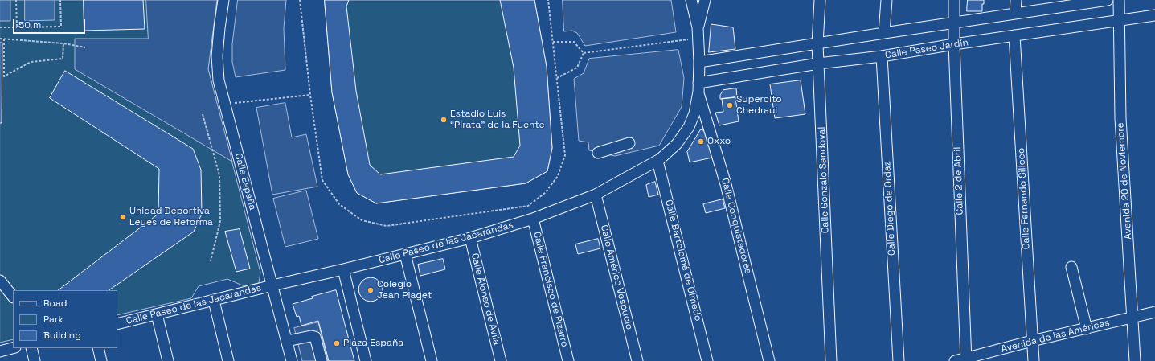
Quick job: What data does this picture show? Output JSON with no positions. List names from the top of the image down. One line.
{"streets":{"street":["Calle Paseo Jardín","Calle Gonzalo Sandoval","Calle 2 de Abril","Avenida 20 de Noviembre","Calle España","Calle Fernando Silíceo","Calle Diego de Ordaz","Calle Conquistadores","Calle Paseo de las Jacarandas","Calle Bartolomé de Olmedo","Calle Américo Vespucio","Calle Francisco de Pizarro","Calle Alonso de Ávila","Avenida de las Américas"]},"crossings":[["Calle Paseo Jardín","Calle Gonzalo Sandoval"],["Calle Paseo Jardín","Calle 2 de Abril"],["Calle Paseo Jardín","Avenida 20 de Noviembre"],["Calle Paseo Jardín","Calle Fernando Silíceo"],["Calle Paseo Jardín","Calle Diego de Ordaz"],["Calle Paseo Jardín","Calle Conquistadores"],["Calle Paseo Jardín","Calle Paseo de las Jacarandas"],["Calle 2 de Abril","Avenida de las Américas"],["Avenida 20 de Noviembre","Avenida de las Américas"],["Calle España","Calle Paseo de las Jacarandas"],["Calle Fernando Silíceo","Avenida de las Américas"],["Calle Conquistadores","Calle Paseo de las Jacarandas"],["Calle Paseo de las Jacarandas","Calle Bartolomé de Olmedo"],["Calle Paseo de las Jacarandas","Calle Américo Vespucio"],["Calle Paseo de las Jacarandas","Calle Francisco de Pizarro"],["Calle Paseo de las Jacarandas","Calle Alonso de Ávila"]],"places":["Supercito Chedraui","Estadio Luis “Pirata” de la Fuente","Oxxo","Unidad Deportiva Leyes de Reforma","Colegio Jean Piaget","Plaza España"],"legend":["Road","Park","Building"],"scale_bar":"50 m"}
